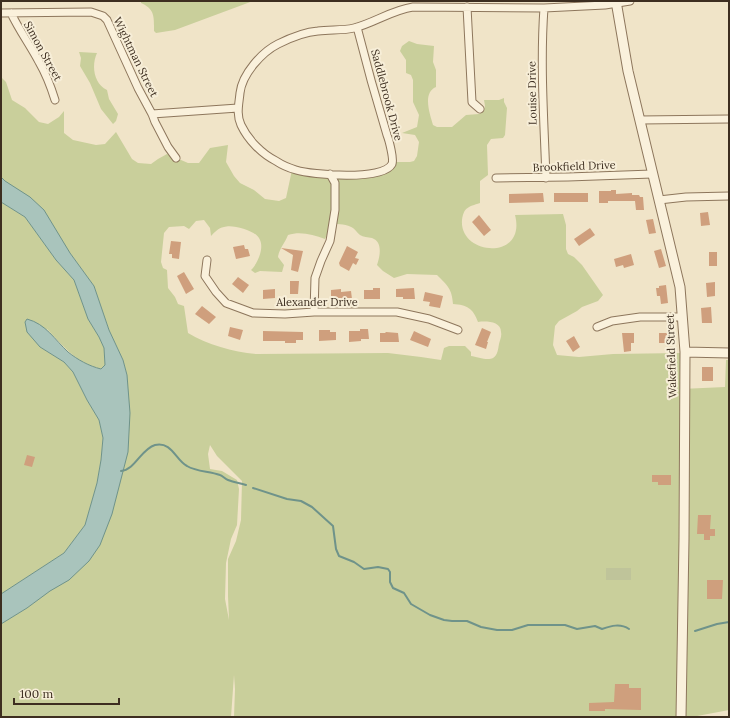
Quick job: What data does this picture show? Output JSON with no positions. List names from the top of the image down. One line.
{"streets":{"street":["Simon Street","Wightman Street","Louise Drive","Saddlebrook Drive","Brookfield Drive","Alexander Drive","Wakefield Street"]},"crossings":[["Simon Street","Wightman Street"],["Louise Drive","Brookfield Drive"],["Brookfield Drive","Wakefield Street"]],"scale_bar":"100 m"}
